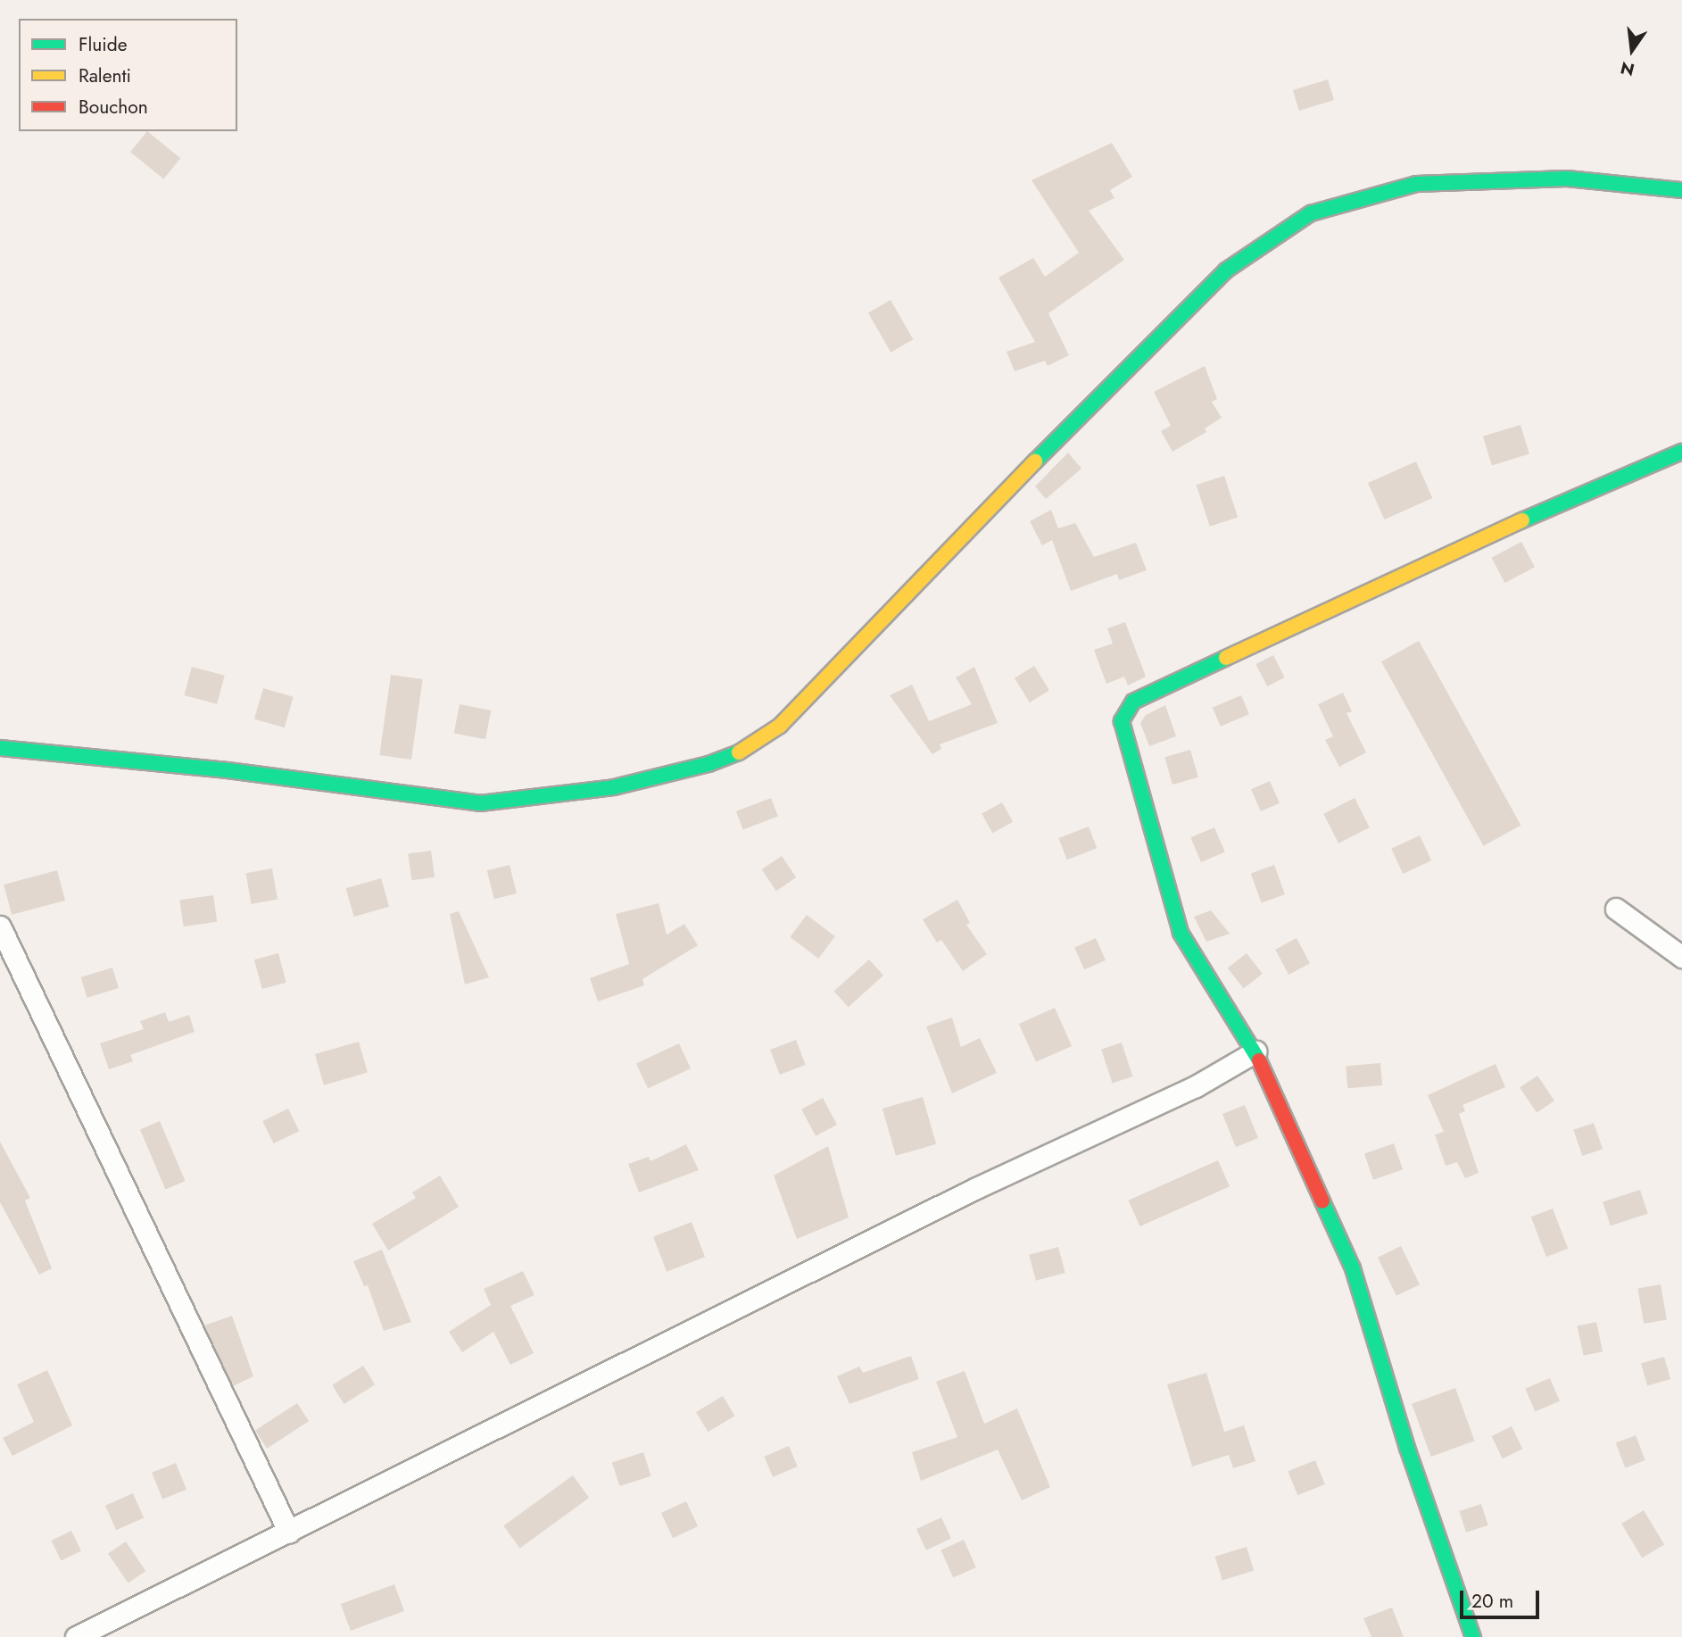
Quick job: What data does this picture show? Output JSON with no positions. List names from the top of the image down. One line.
{"legend":["Fluide","Ralenti","Bouchon"],"scale_bar":"20 m","north":"bottom"}
